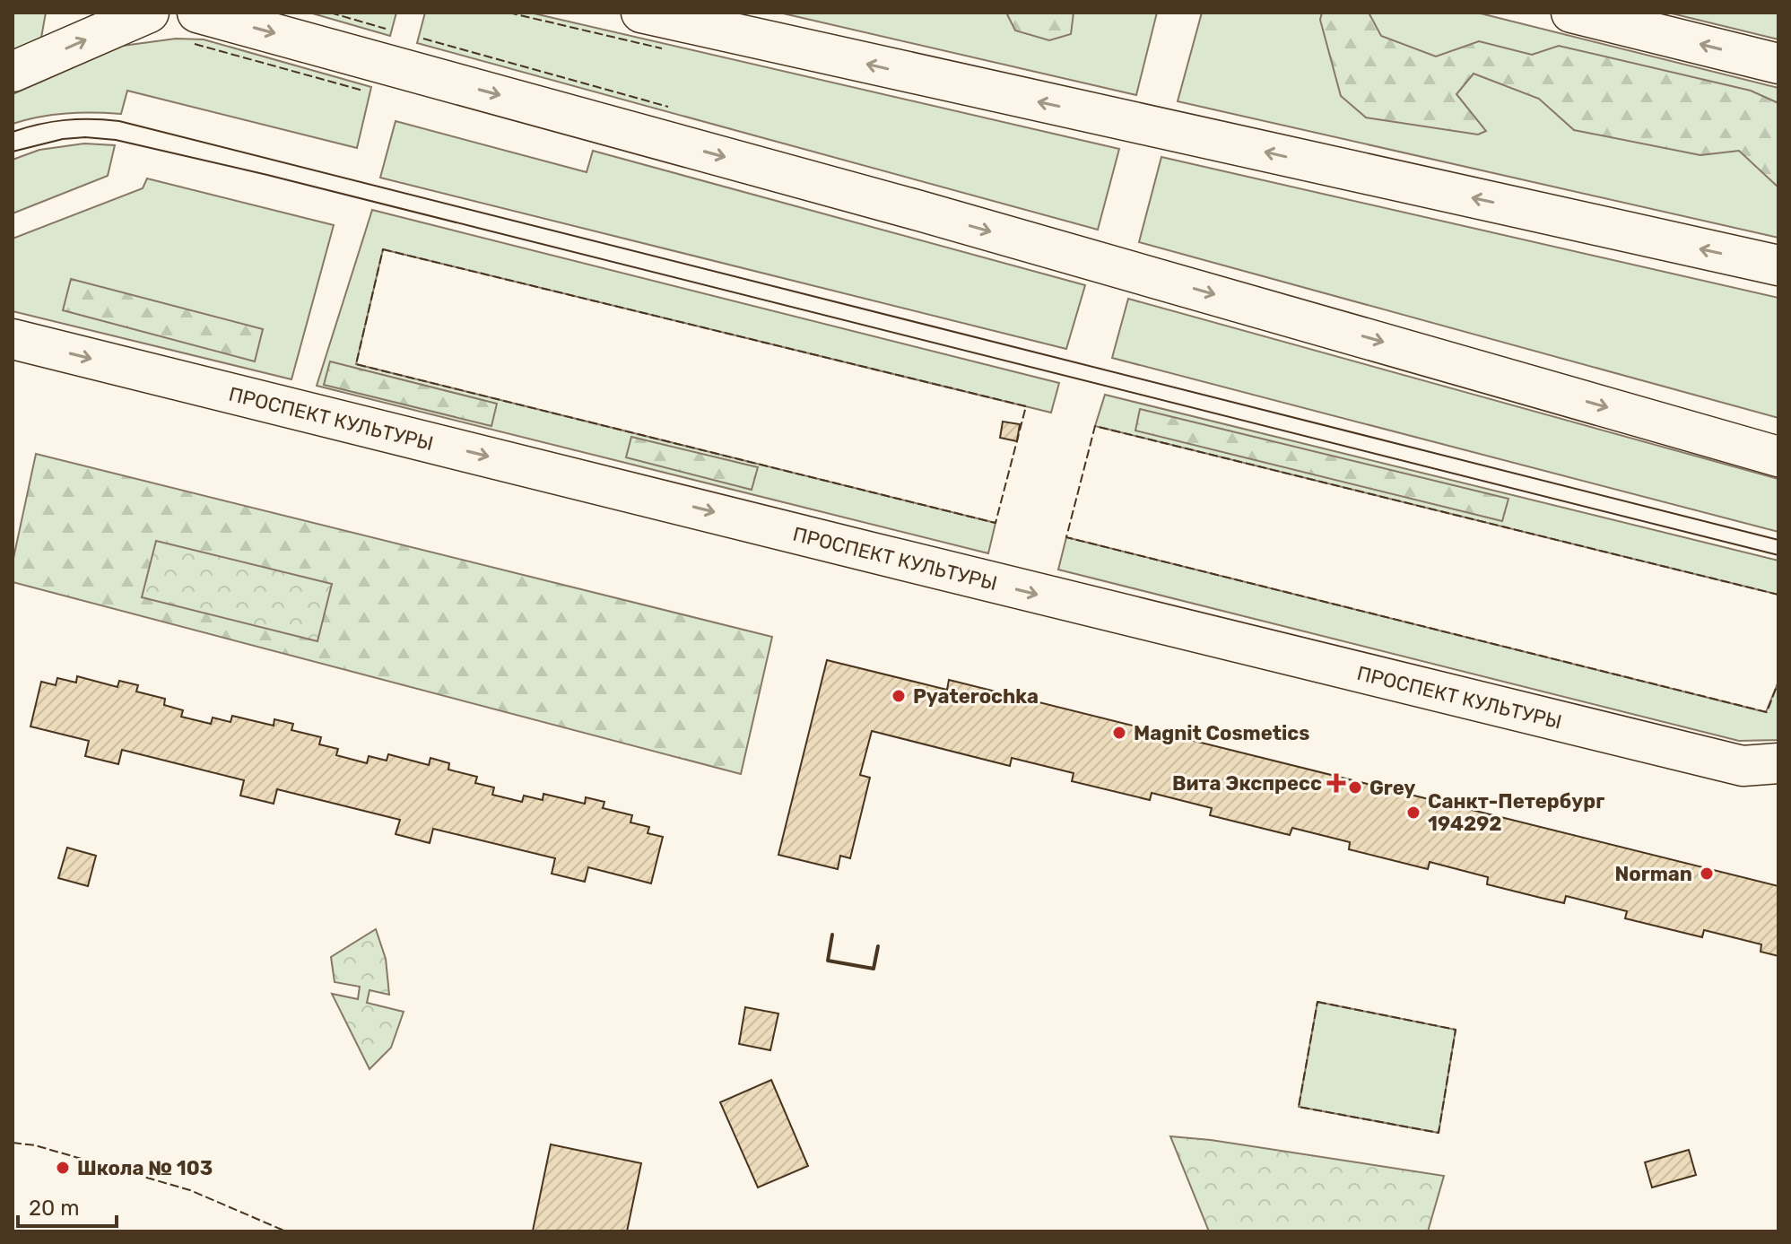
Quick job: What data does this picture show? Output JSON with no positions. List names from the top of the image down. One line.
{"streets":{"main road":["ПРОСПЕКТ КУЛЬТУРЫ"]},"places":{"other":["Pyaterochka","Magnit Cosmetics","Grey","Санкт-Петербург 194292","Norman","Школа № 103"],"health":["Вита Экспресс"]},"scale_bar":"20 m"}
